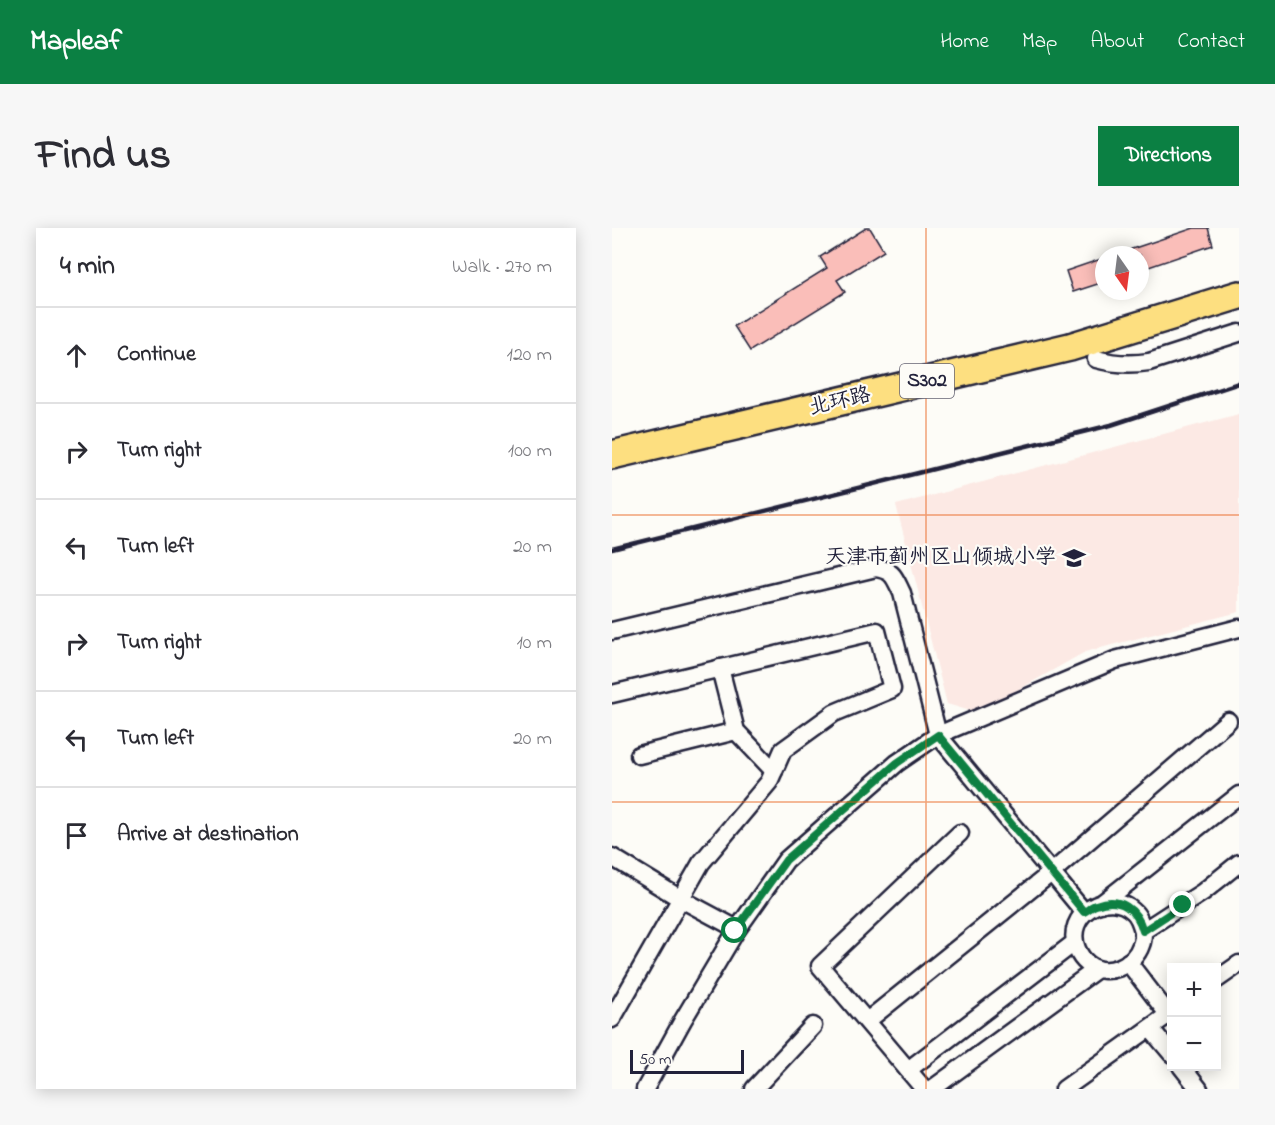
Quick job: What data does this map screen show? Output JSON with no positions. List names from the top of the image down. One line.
{"streets":{"highway":["S302","北环路"]},"places":{"school or university":["天津市蓟州区山倾城小学"]},"scale_bar":"50 m","north":"bottom","page":{"header":"Mapleaf","nav":["Home","Map","About","Contact"],"title":"Find us","buttons":"Directions","heading":["4 min","Walk · 270 m"],"list":[["Continue","120 m"],["Turn right","100 m"],["Turn left","20 m"],["Turn right","10 m"],["Turn left","20 m"],"Arrive at destination"],"map_buttons":["+","−"],"scale":"50 m"}}
